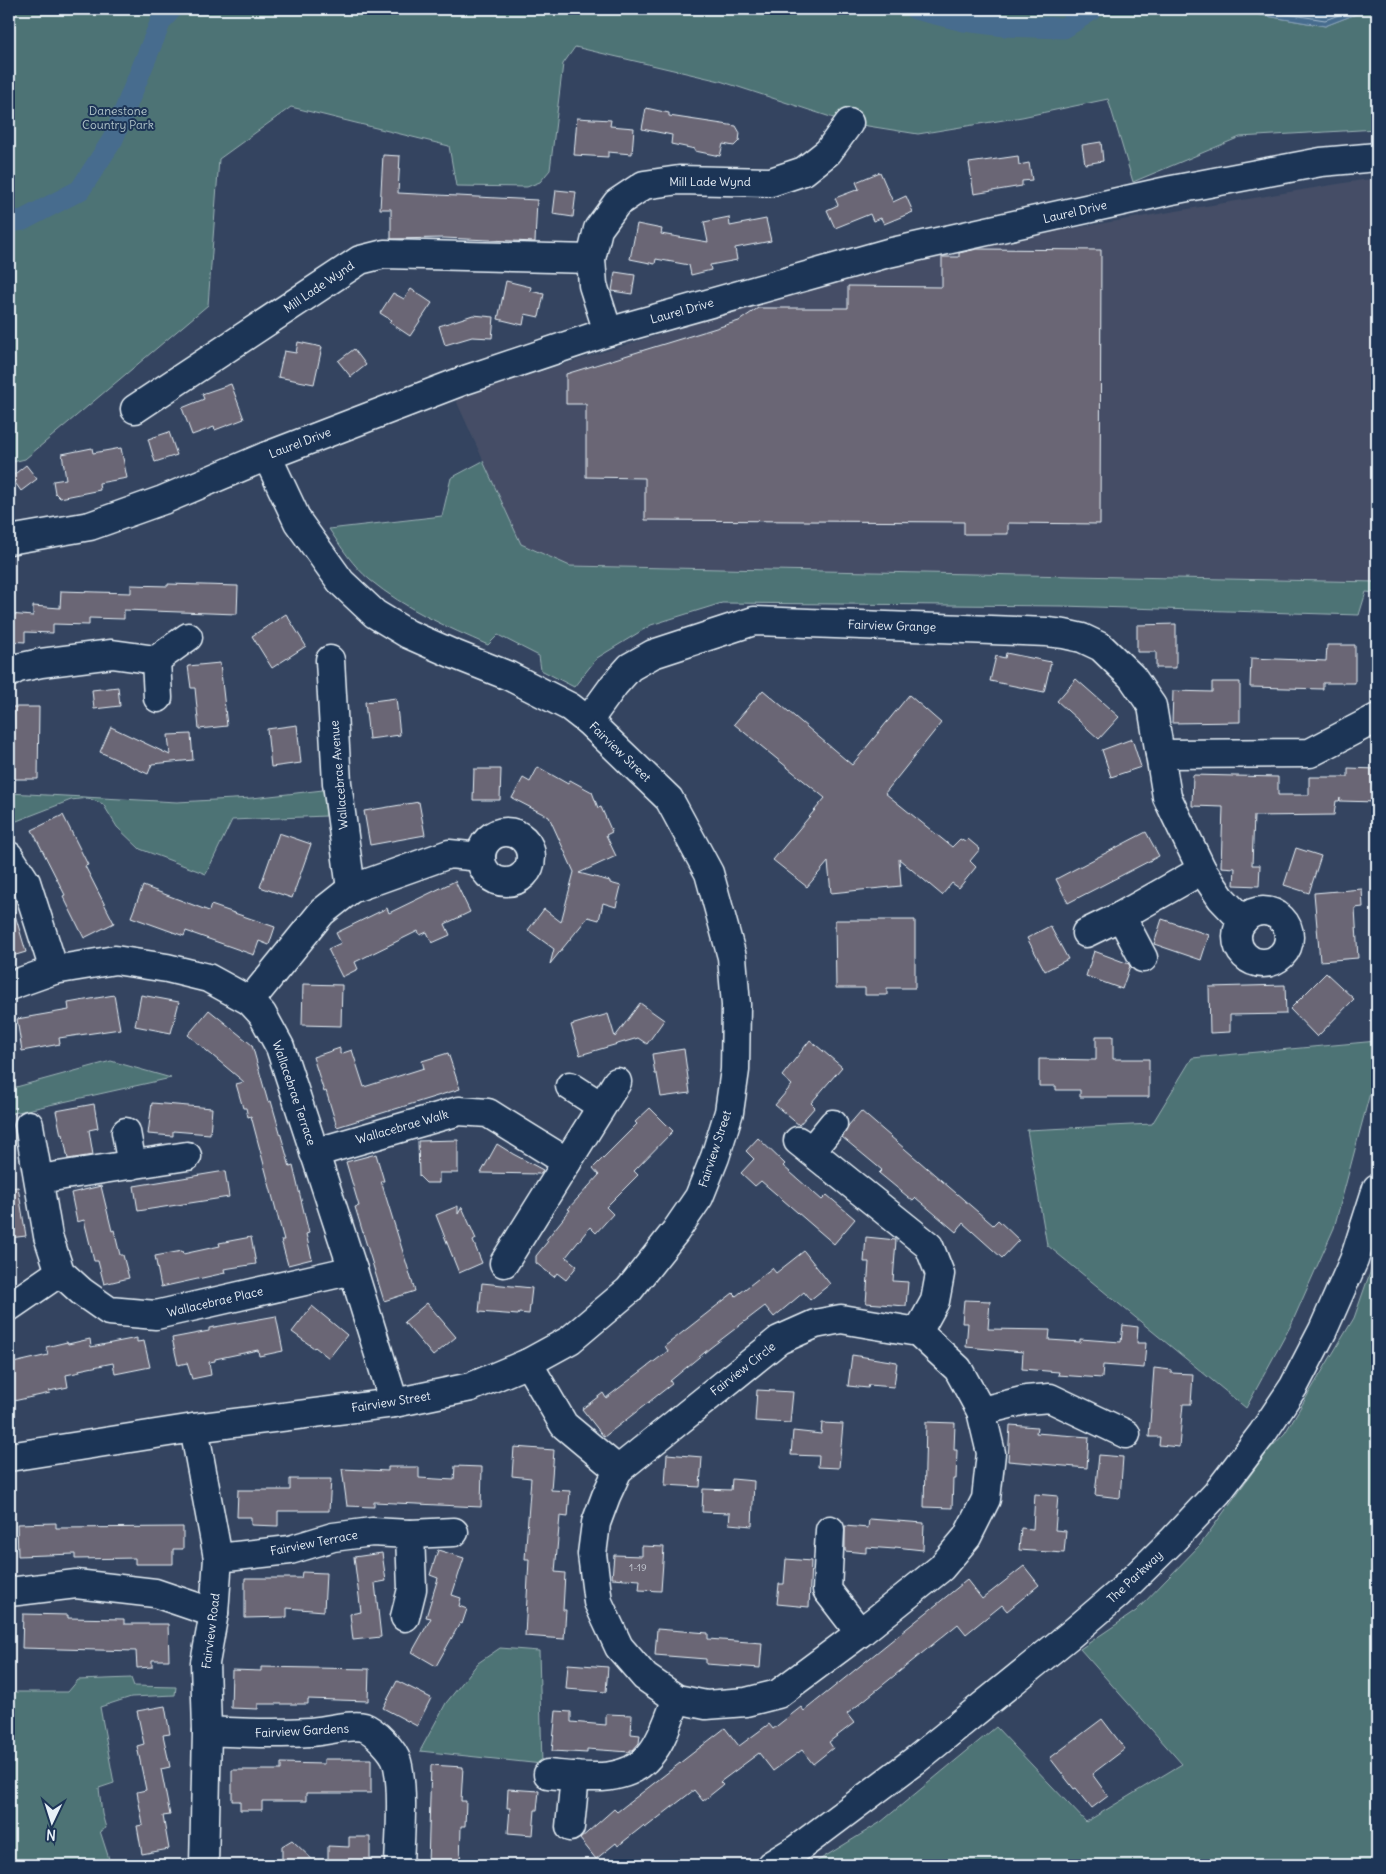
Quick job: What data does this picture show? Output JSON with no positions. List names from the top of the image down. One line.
{"streets":{"street":["Mill Lade Wynd","Laurel Drive","Fairview Grange","Fairview Street","Wallacebrae Avenue","Wallacebrae Terrace","Wallacebrae Walk","Wallacebrae Place","Fairview Circle","Fairview Terrace","The Parkway","Fairview Road","Fairview Gardens"]},"crossings":[["Mill Lade Wynd","Laurel Drive"],["Laurel Drive","Fairview Street"],["Fairview Grange","Fairview Street"],["Fairview Street","Wallacebrae Terrace"],["Fairview Street","Fairview Road"],["Wallacebrae Terrace","Wallacebrae Walk"],["Wallacebrae Terrace","Wallacebrae Place"],["Fairview Terrace","Fairview Road"],["Fairview Road","Fairview Gardens"]],"parks":["Danestone Country Park"],"house_numbers":["1-19"],"north":"bottom"}
